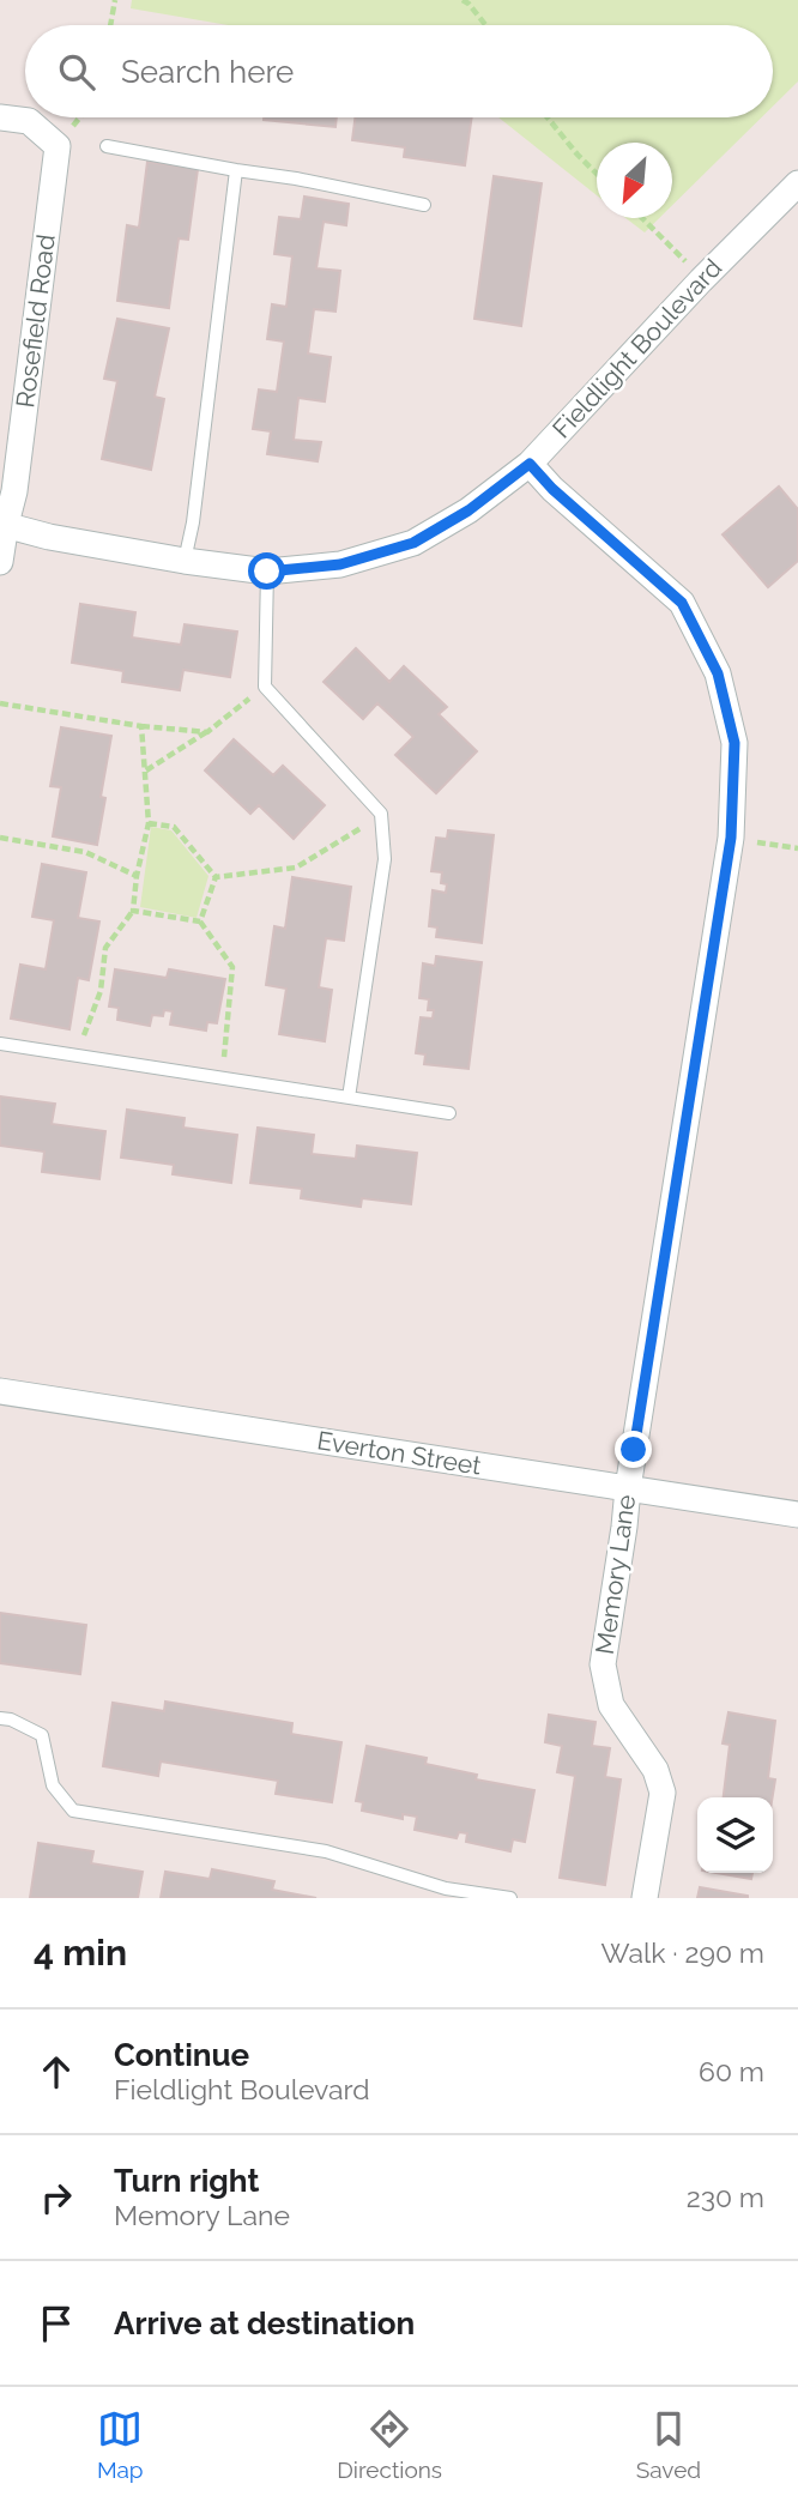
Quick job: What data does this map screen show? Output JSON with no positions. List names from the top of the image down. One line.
{"streets":{"street":["Rosefield Road","Fieldlight Boulevard","Everton Street","Memory Lane"]},"crossings":[["Rosefield Road","Fieldlight Boulevard"],["Fieldlight Boulevard","Memory Lane"],["Everton Street","Memory Lane"]],"north":"bottom left","page":{"search":"Search here","heading":["4 min","Walk · 290 m"],"list":[["Continue","Fieldlight Boulevard","60 m"],["Turn right","Memory Lane","230 m"],"Arrive at destination"],"nav":["Map","Directions","Saved"]}}
